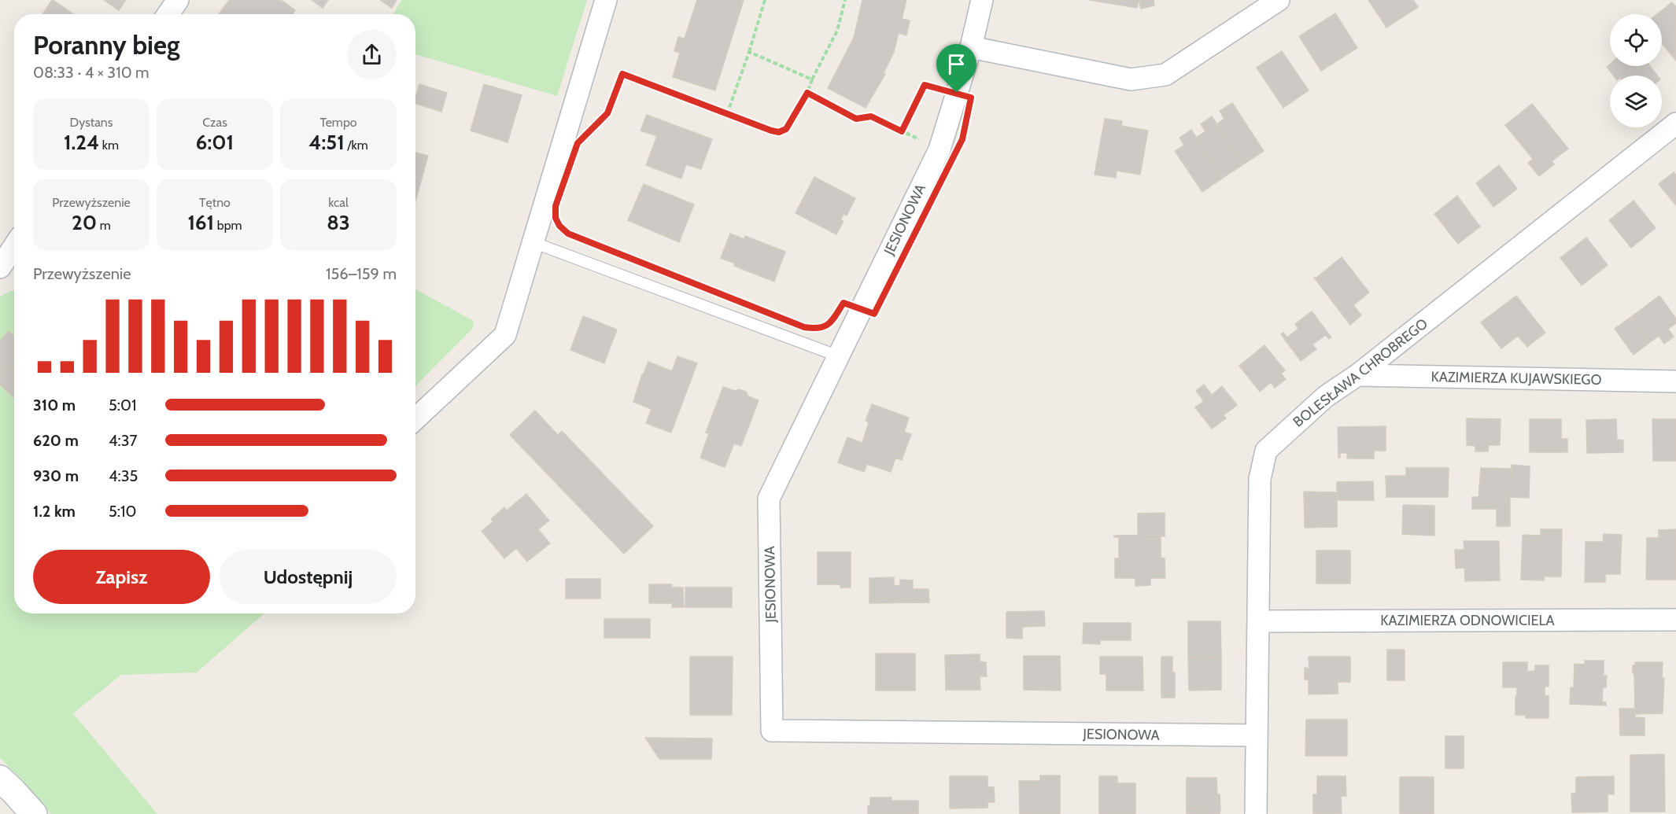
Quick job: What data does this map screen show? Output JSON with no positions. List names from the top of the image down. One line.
{"streets":{"street":["JESIONOWA","BOLESŁAWA CHROBREGO","KAZIMIERZA KUJAWSKIEGO","KAZIMIERZA ODNOWICIELA"]},"crossings":[["JESIONOWA","BOLESŁAWA CHROBREGO"],["BOLESŁAWA CHROBREGO","KAZIMIERZA KUJAWSKIEGO"],["BOLESŁAWA CHROBREGO","KAZIMIERZA ODNOWICIELA"]],"page":{"heading":["Poranny bieg","08:33 · 4 × 310 m"],"stats":[["Dystans","1.24 km"],["Czas","6:01"],["Tempo","4:51 /km"],["Przewyższenie","20 m"],["Tętno","161 bpm"],["kcal","83"]],"chart":["Przewyższenie","156–159 m"],"list":[{"name":"310 m","note":"5:01"},{"name":"620 m","note":"4:37"},{"name":"930 m","note":"4:35"},{"name":"1.2 km","note":"5:10"}],"buttons":["Zapisz","Udostępnij"]}}
